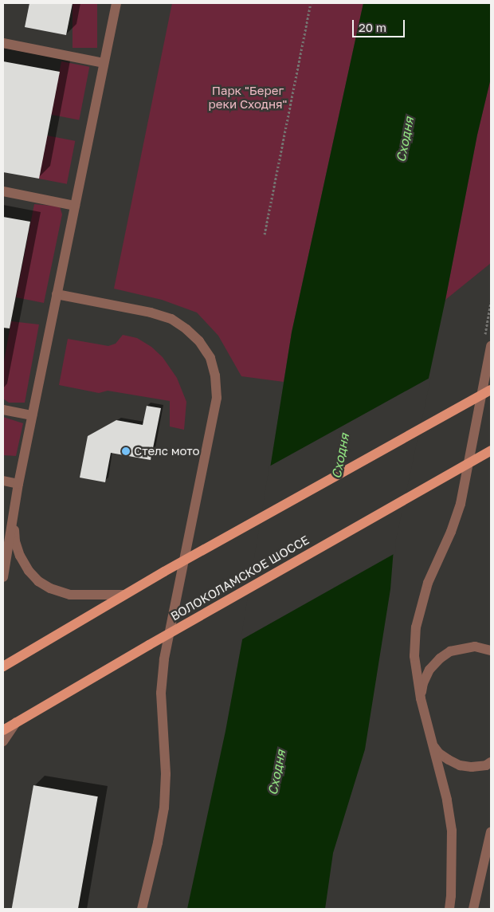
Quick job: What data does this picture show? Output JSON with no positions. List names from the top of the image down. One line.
{"streets":{"main road":["ВОЛОКОЛАМСКОЕ ШОССЕ"]},"water":["Сходня"],"parks":["Парк \"Берег реки Сходня\""],"places":["Стелс мото"],"scale_bar":"20 m"}
